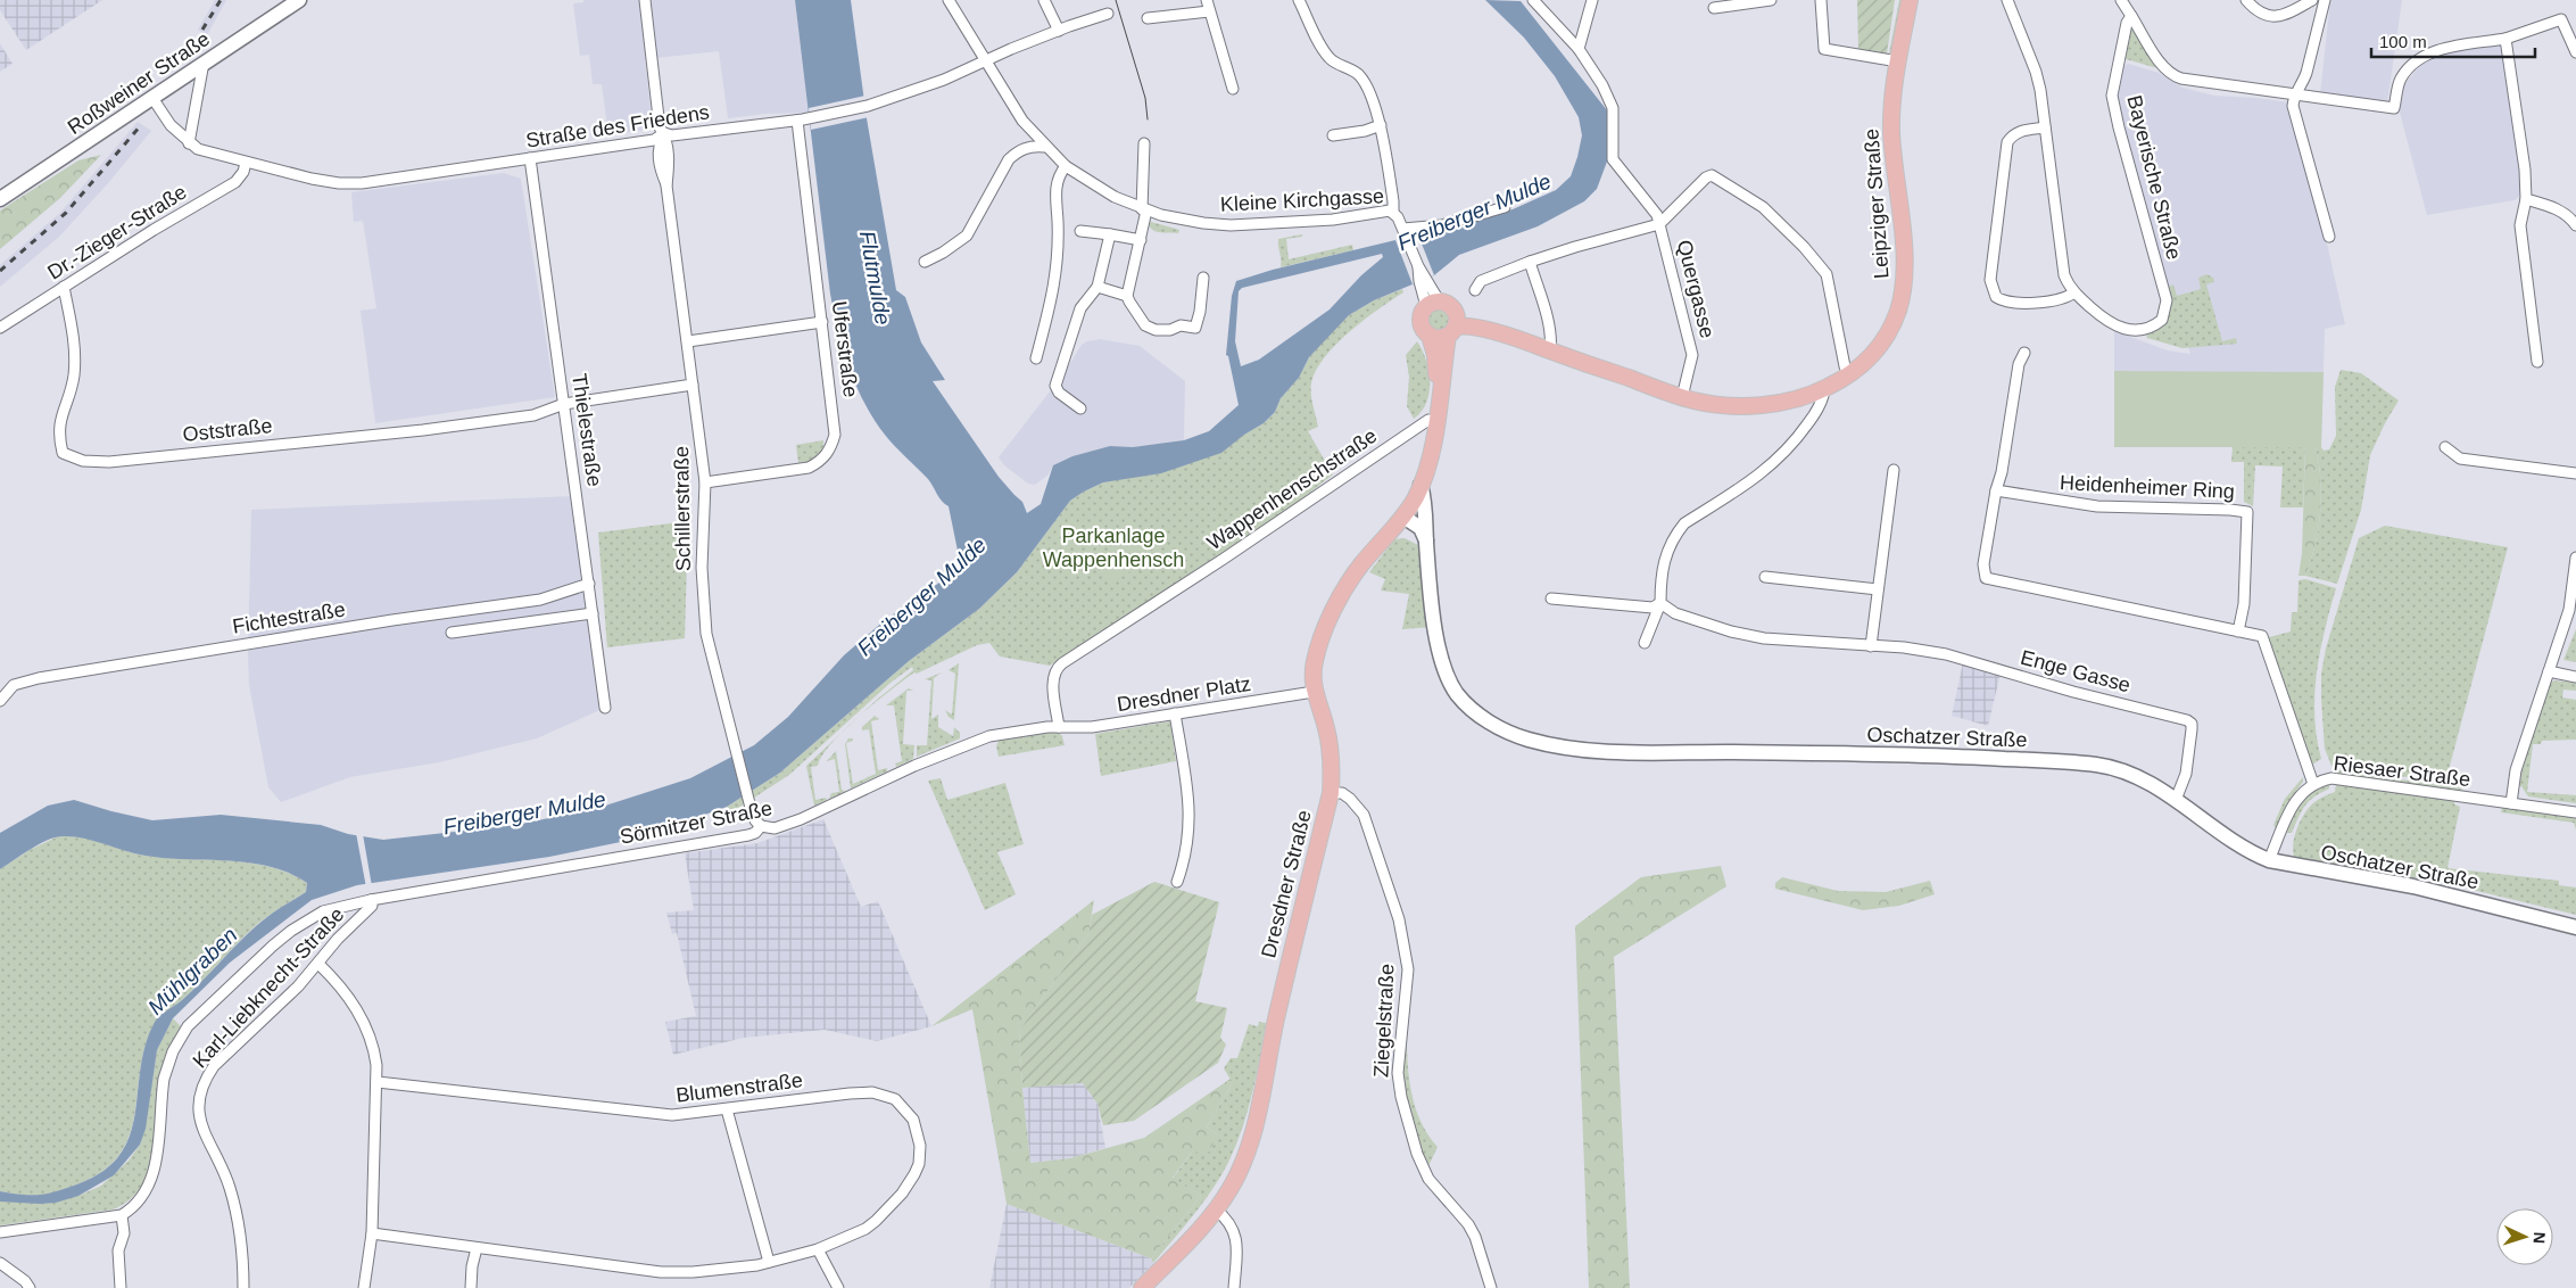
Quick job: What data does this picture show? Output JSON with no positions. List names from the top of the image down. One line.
{"streets":{"main road":["Roßweiner Straße","Leipziger Straße","Oschatzer Straße","Dresdner Straße"],"street":["Straße des Friedens","Bayerische Straße","Kleine Kirchgasse","Dr.-Zieger-Straße","Quergasse","Uferstraße","Oststraße","Thielestraße","Heidenheimer Ring","Wappenhenschstraße","Schillerstraße","Fichtestraße","Enge Gasse","Dresdner Platz","Riesaer Straße","Sörmitzer Straße","Karl-Liebknecht-Straße","Ziegelstraße","Blumenstraße"]},"crossings":[["Roßweiner Straße","Straße des Friedens"],["Straße des Friedens","Kleine Kirchgasse"],["Straße des Friedens","Dr.-Zieger-Straße"],["Straße des Friedens","Uferstraße"],["Straße des Friedens","Thielestraße"],["Straße des Friedens","Schillerstraße"],["Kleine Kirchgasse","Leipziger Straße"],["Leipziger Straße","Quergasse"],["Dr.-Zieger-Straße","Oststraße"],["Uferstraße","Schillerstraße"],["Oststraße","Thielestraße"],["Oststraße","Schillerstraße"],["Thielestraße","Fichtestraße"],["Wappenhenschstraße","Dresdner Platz"],["Wappenhenschstraße","Sörmitzer Straße"],["Schillerstraße","Sörmitzer Straße"],["Enge Gasse","Oschatzer Straße"],["Dresdner Platz","Sörmitzer Straße"],["Dresdner Platz","Dresdner Straße"],["Oschatzer Straße","Riesaer Straße"],["Oschatzer Straße","Dresdner Straße"],["Sörmitzer Straße","Karl-Liebknecht-Straße"],["Dresdner Straße","Ziegelstraße"]],"water":["Freiberger Mulde","Flutmulde","Mühlgraben"],"parks":["Parkanlage Wappenhensch"],"scale_bar":"100 m","north":"right"}
